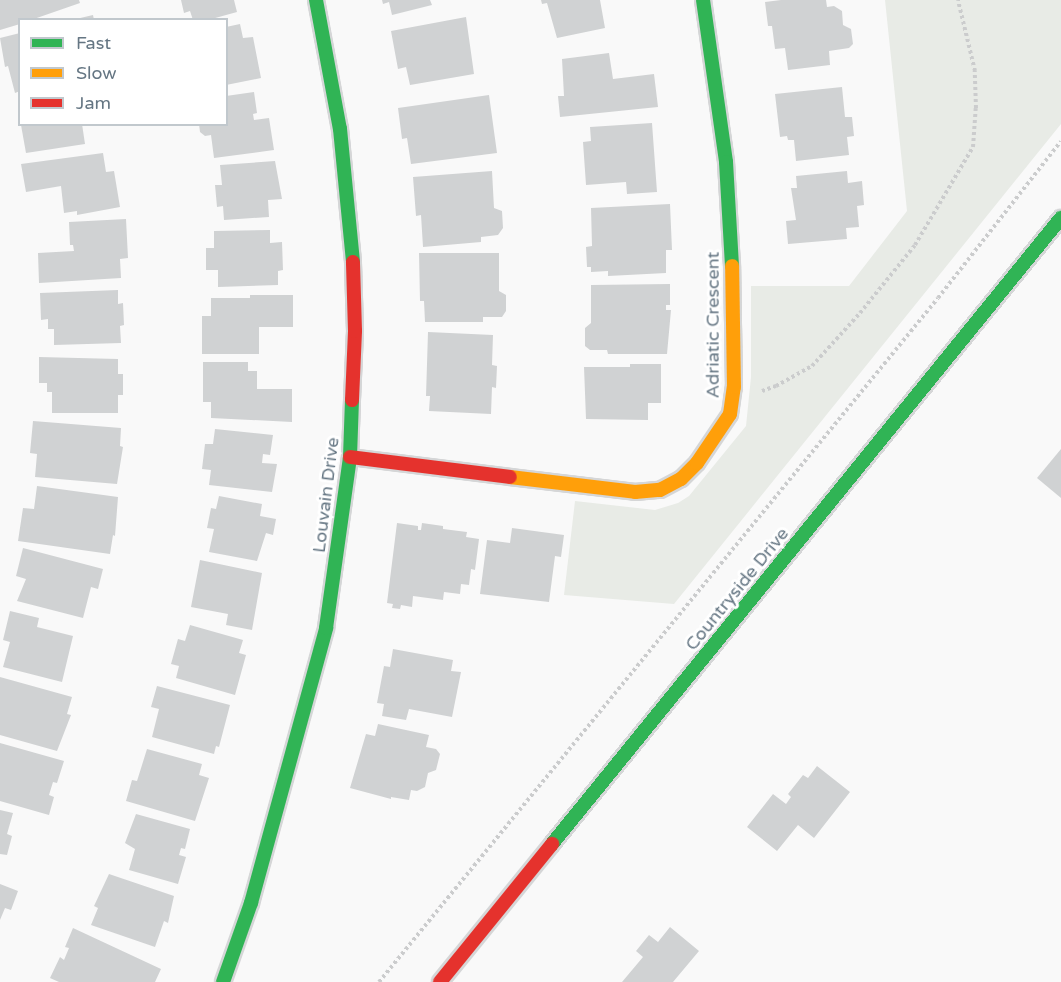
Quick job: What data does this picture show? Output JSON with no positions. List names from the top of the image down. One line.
{"streets":{"street":["Adriatic Crescent","Louvain Drive","Countryside Drive"]},"crossings":[["Adriatic Crescent","Louvain Drive"]],"legend":["Fast","Slow","Jam"]}
